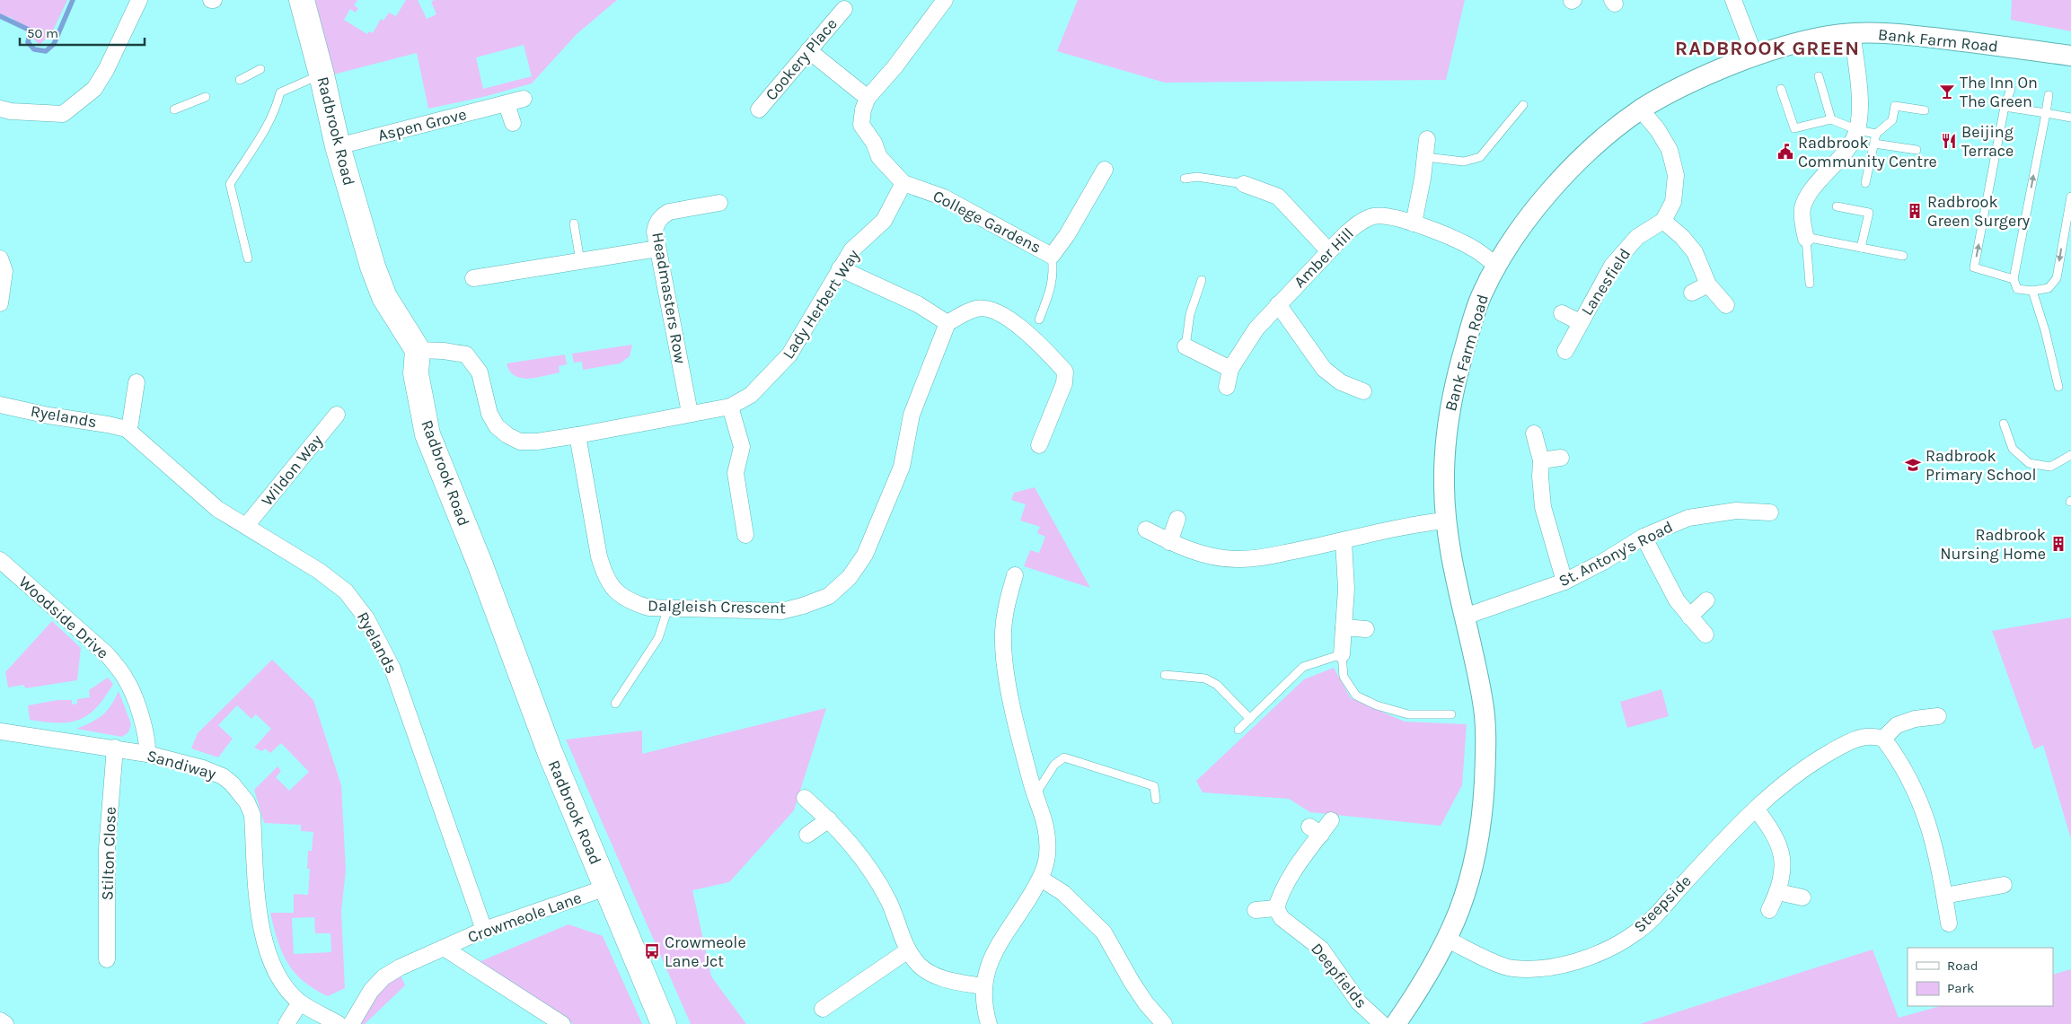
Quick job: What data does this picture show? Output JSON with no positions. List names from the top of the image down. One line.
{"streets":{"main road":["Radbrook Road"],"street":["Bank Farm Road","Cookery Place","Aspen Grove","College Gardens","Amber Hill","Lanesfield","Headmasters Row","Lady Herbert Way","Ryelands","Wildon Way","St. Antony's Road","Dalgleish Crescent","Woodside Drive","Sandiway","Stilton Close","Steepside","Crowmeole Lane","Deepfields"]},"crossings":[["Bank Farm Road","Amber Hill"],["Bank Farm Road","St. Antony's Road"],["Bank Farm Road","Steepside"],["Aspen Grove","Radbrook Road"],["Radbrook Road","Lady Herbert Way"],["Radbrook Road","Crowmeole Lane"],["College Gardens","Lady Herbert Way"],["Headmasters Row","Lady Herbert Way"],["Lady Herbert Way","Dalgleish Crescent"],["Ryelands","Wildon Way"],["Ryelands","Crowmeole Lane"],["Woodside Drive","Sandiway"],["Sandiway","Stilton Close"]],"districts":["RADBROOK GREEN"],"places":{"bar":["The Inn On The Green"],"restaurant":["Beijing Terrace"],"public building":["Radbrook Community Centre"],"building":["Radbrook Green Surgery","Radbrook Nursing Home"],"school or university":["Radbrook Primary School"],"bus stop":["Crowmeole Lane Jct"]},"legend":["Road","Park"],"scale_bar":"50 m"}
